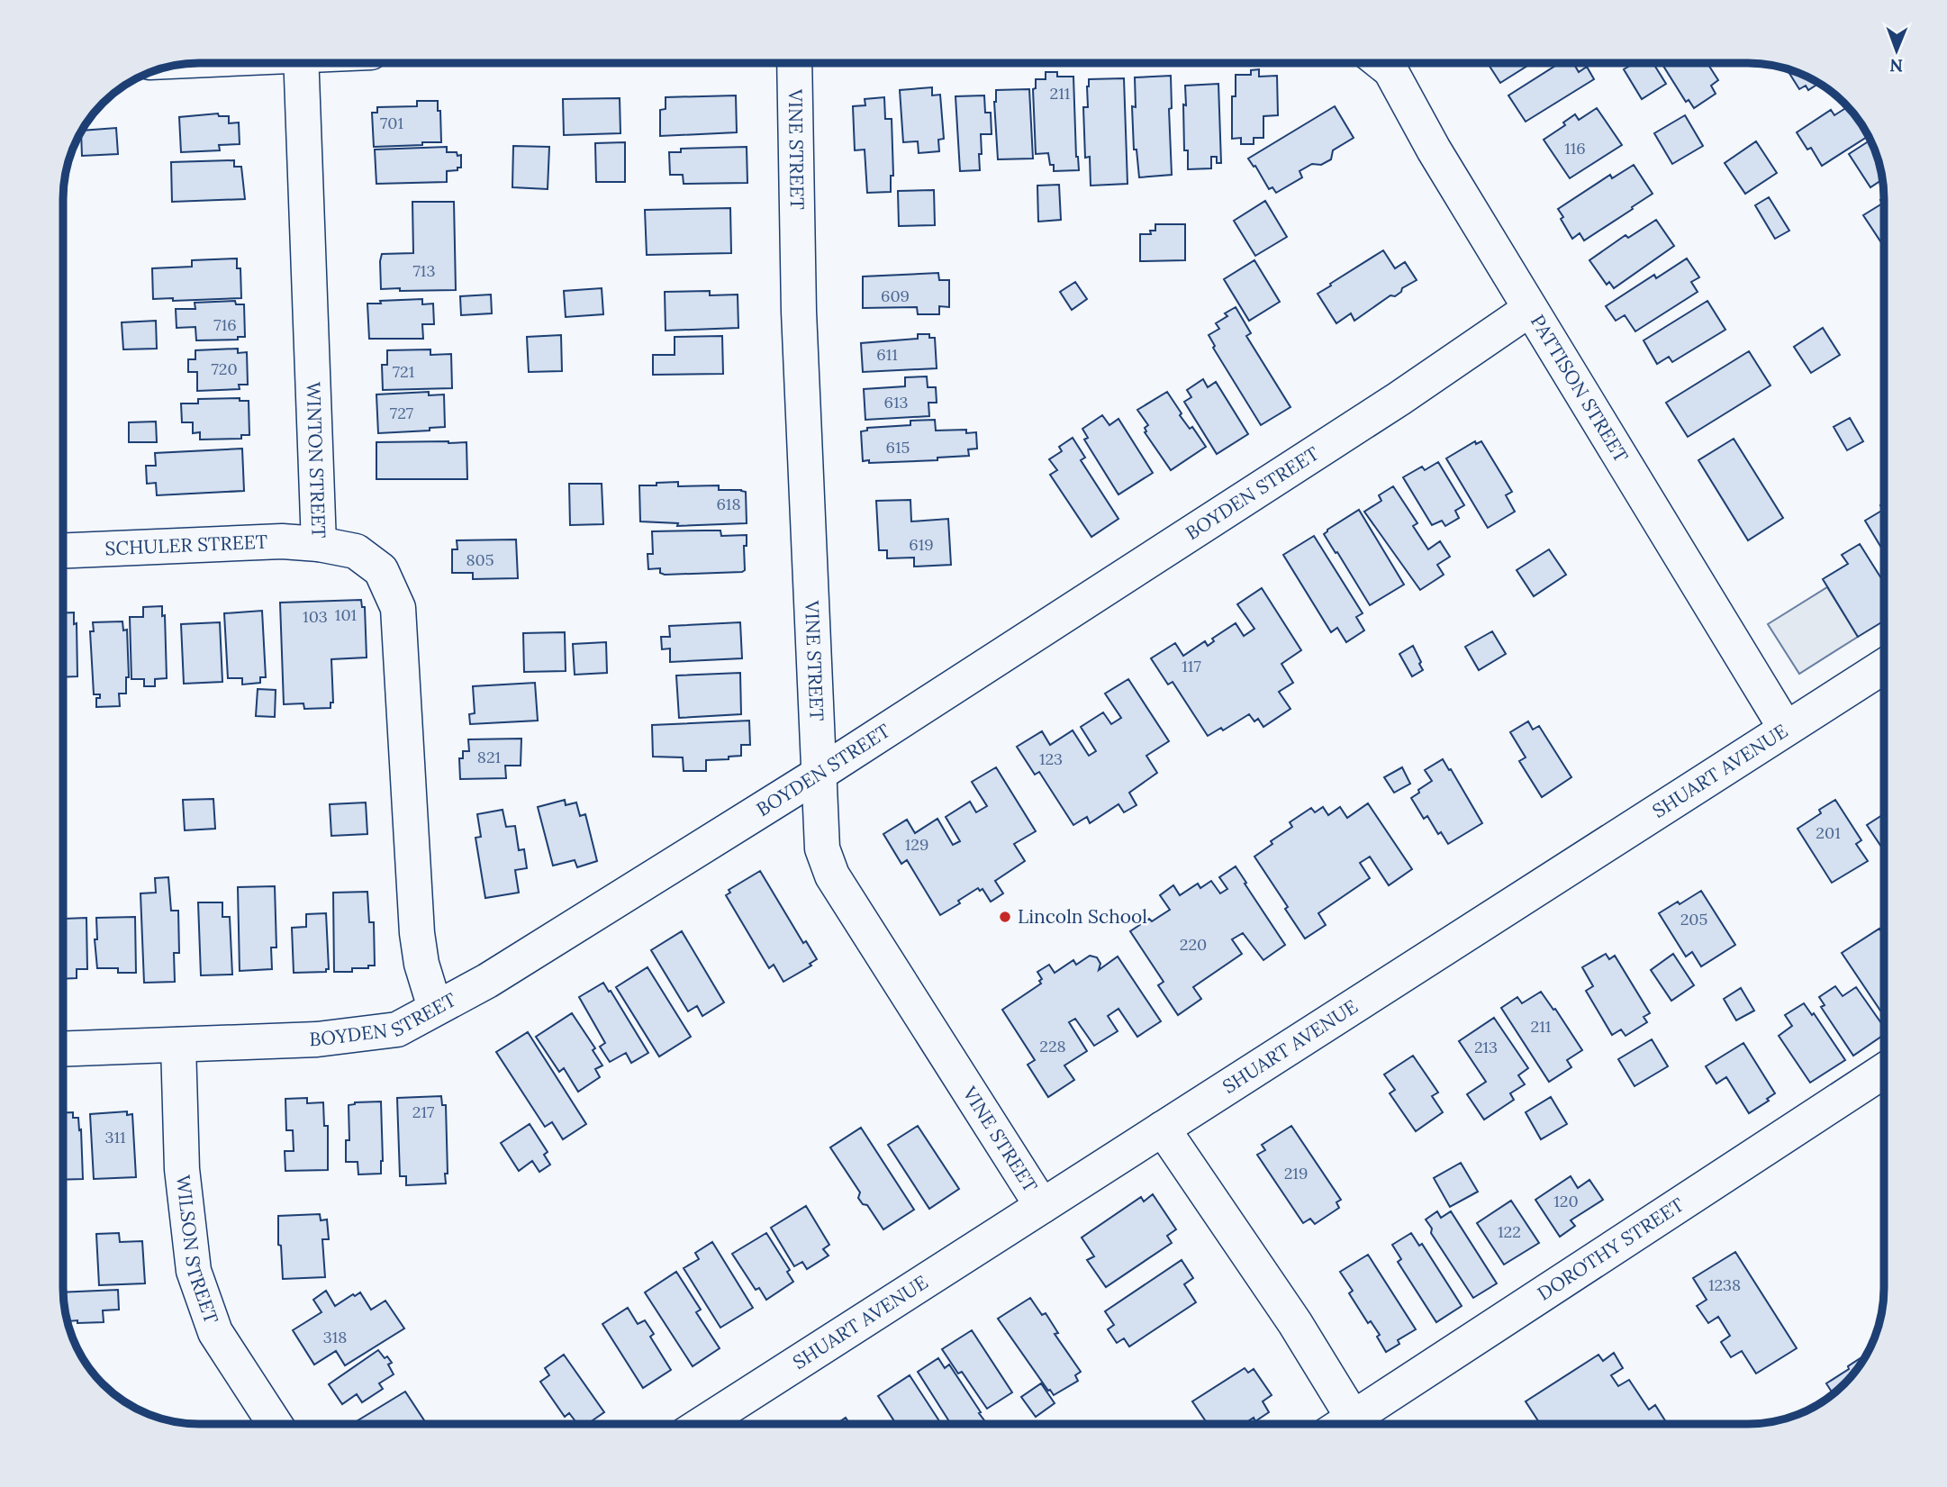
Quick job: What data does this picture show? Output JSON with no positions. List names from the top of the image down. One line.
{"streets":{"street":["VINE STREET","PATTISON STREET","WINTON STREET","BOYDEN STREET","SCHULER STREET","SHUART AVENUE","WILSON STREET","DOROTHY STREET"]},"crossings":[["VINE STREET","BOYDEN STREET"],["VINE STREET","SHUART AVENUE"],["PATTISON STREET","BOYDEN STREET"],["PATTISON STREET","SHUART AVENUE"],["WINTON STREET","BOYDEN STREET"],["WINTON STREET","SCHULER STREET"],["BOYDEN STREET","WILSON STREET"]],"places":["Lincoln School"],"house_numbers":["211","701","116","713","609","716","611","720","721","613","727","615","618","619","805","101","103","117","821","123","201","129","205","220","211","228","213","217","311","219","120","122","1238","318"],"north":"bottom"}
